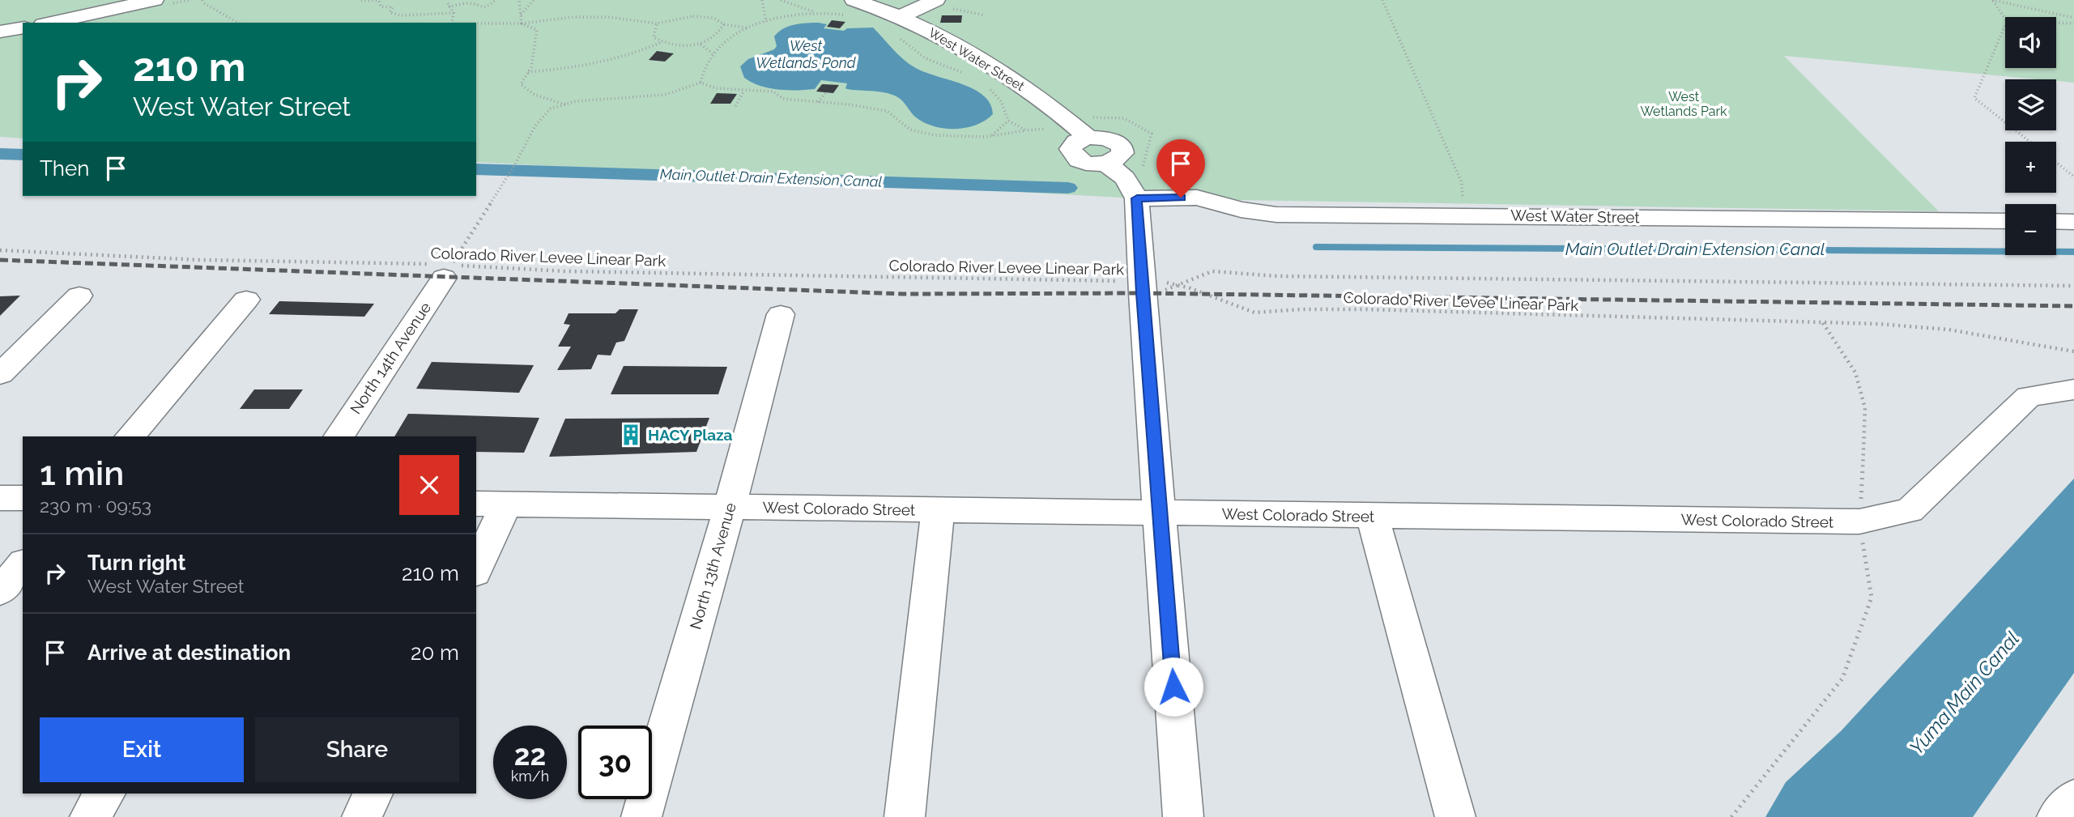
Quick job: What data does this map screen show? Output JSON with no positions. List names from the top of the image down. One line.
{"streets":{"street":["West Water Street","North 14th Avenue","West Colorado Street","North 13th Avenue"],"path":["Colorado River Levee Linear Park"]},"crossings":[["Colorado River Levee Linear Park","North 14th Avenue"],["West Colorado Street","North 13th Avenue"]],"water":["West Wetlands Pond","Main Outlet Drain Extension Canal","Yuma Main Canal"],"parks":["West Wetlands Park"],"places":{"building":["HACY Plaza"]},"page":{"map_buttons":["+","−"],"turn":["210 m","West Water Street"],"then":"Then","heading":["1 min","230 m · 09:53"],"list":[{"name":"Turn right","note":"West Water Street","value":"210 m"},{"name":"Arrive at destination","value":"20 m"}],"buttons":["Exit","Share"],"speed":"22 km/h","limit":"30"}}
